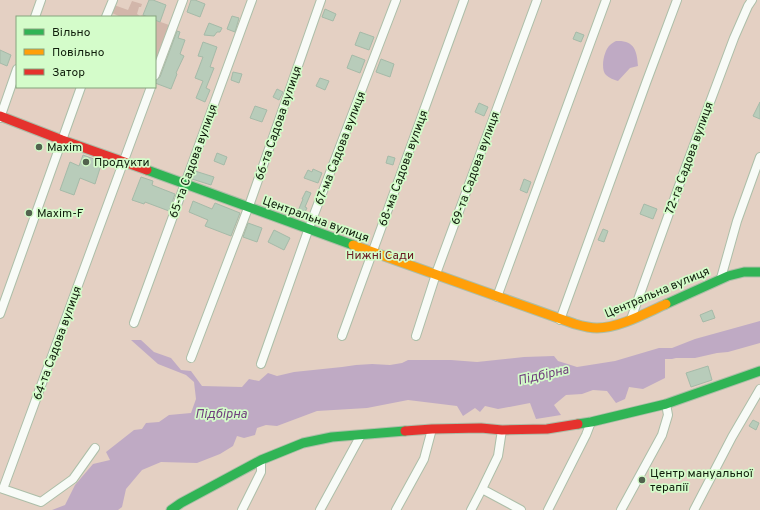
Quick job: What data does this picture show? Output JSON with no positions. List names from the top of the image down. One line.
{"streets":{"street":["66-та Садова вулиця","67-ма Садова вулиця","72-га Садова вулиця","65-та Садова вулиця","68-ма Садова вулиця","69-та Садова вулиця","Центральна вулиця","64-та Садова вулиця"]},"crossings":[["66-та Садова вулиця","Центральна вулиця"],["67-ма Садова вулиця","Центральна вулиця"],["72-га Садова вулиця","Центральна вулиця"],["65-та Садова вулиця","Центральна вулиця"],["68-ма Садова вулиця","Центральна вулиця"],["69-та Садова вулиця","Центральна вулиця"],["Центральна вулиця","64-та Садова вулиця"]],"water":["Підбірна"],"parks":["Нижні Сади"],"places":["Maxim","Продукти","Maxim-F","Центр мануальної терапії"],"legend":["Вільно","Повільно","Затор"]}
